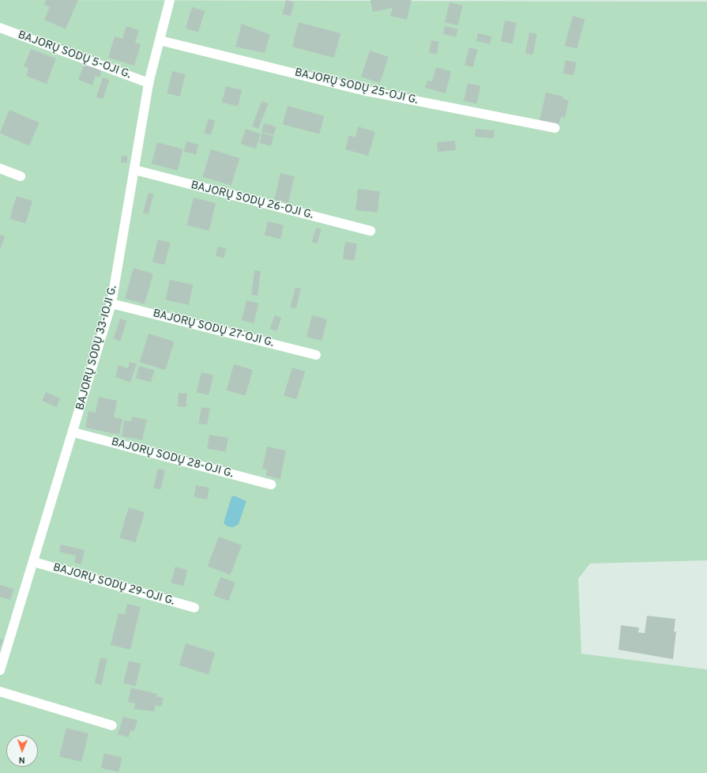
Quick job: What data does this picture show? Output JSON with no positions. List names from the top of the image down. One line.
{"streets":{"street":["BAJORŲ SODŲ 5-OJI G.","BAJORŲ SODŲ 25-OJI G.","BAJORŲ SODŲ 26-OJI G.","BAJORŲ SODŲ 27-OJI G.","BAJORŲ SODŲ 33-IOJI G.","BAJORŲ SODŲ 28-OJI G.","BAJORŲ SODŲ 29-OJI G."]},"crossings":[["BAJORŲ SODŲ 5-OJI G.","BAJORŲ SODŲ 33-IOJI G."],["BAJORŲ SODŲ 25-OJI G.","BAJORŲ SODŲ 33-IOJI G."],["BAJORŲ SODŲ 26-OJI G.","BAJORŲ SODŲ 33-IOJI G."],["BAJORŲ SODŲ 27-OJI G.","BAJORŲ SODŲ 33-IOJI G."],["BAJORŲ SODŲ 33-IOJI G.","BAJORŲ SODŲ 28-OJI G."],["BAJORŲ SODŲ 33-IOJI G.","BAJORŲ SODŲ 29-OJI G."]],"north":"bottom"}
